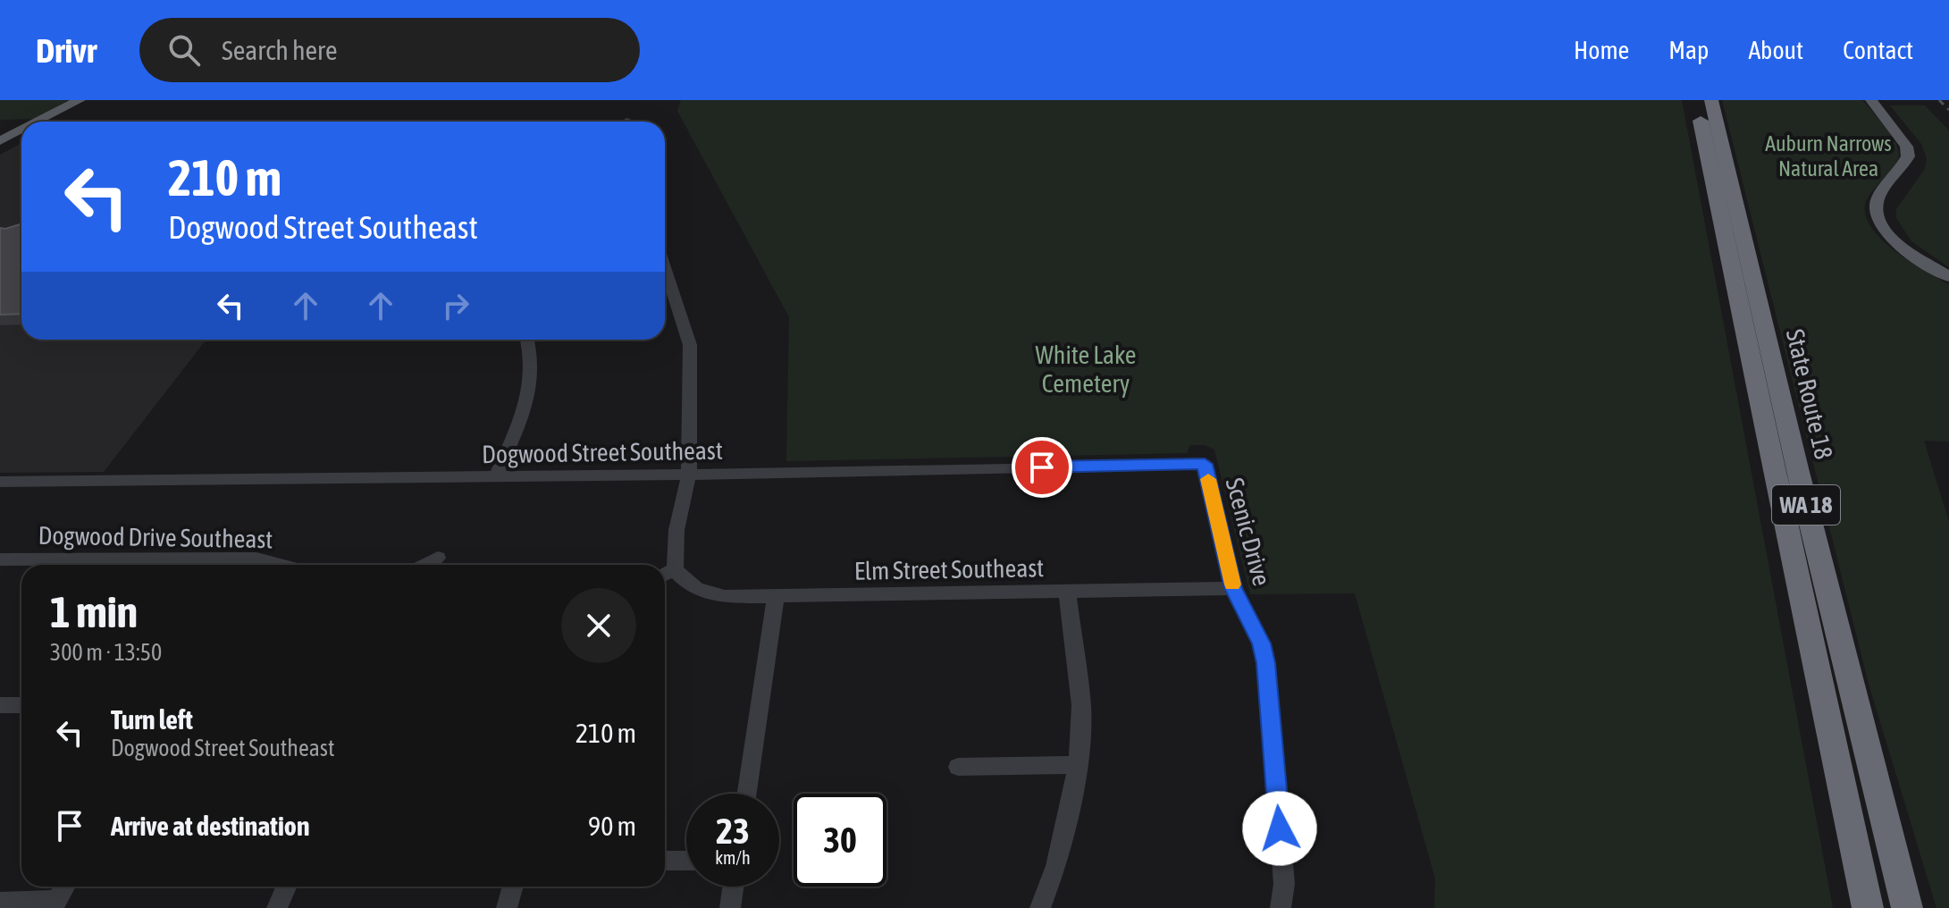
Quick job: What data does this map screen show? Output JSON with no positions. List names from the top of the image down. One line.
{"streets":{"highway":["State Route 18","WA 18"],"street":["Dogwood Street Southeast","Scenic Drive","Dogwood Drive Southeast","Elm Street Southeast"]},"crossings":[["Dogwood Street Southeast","Scenic Drive"],["Scenic Drive","Elm Street Southeast"]],"parks":["Auburn Narrows Natural Area","White Lake Cemetery"],"page":{"header":"Drivr","search":"Search here","nav":["Home","Map","About","Contact"],"turn":["210 m","Dogwood Street Southeast"],"heading":["1 min","300 m · 13:50"],"list":[{"name":"Turn left","note":"Dogwood Street Southeast","value":"210 m"},{"name":"Arrive at destination","value":"90 m"}],"speed":"23 km/h","limit":"30"}}
